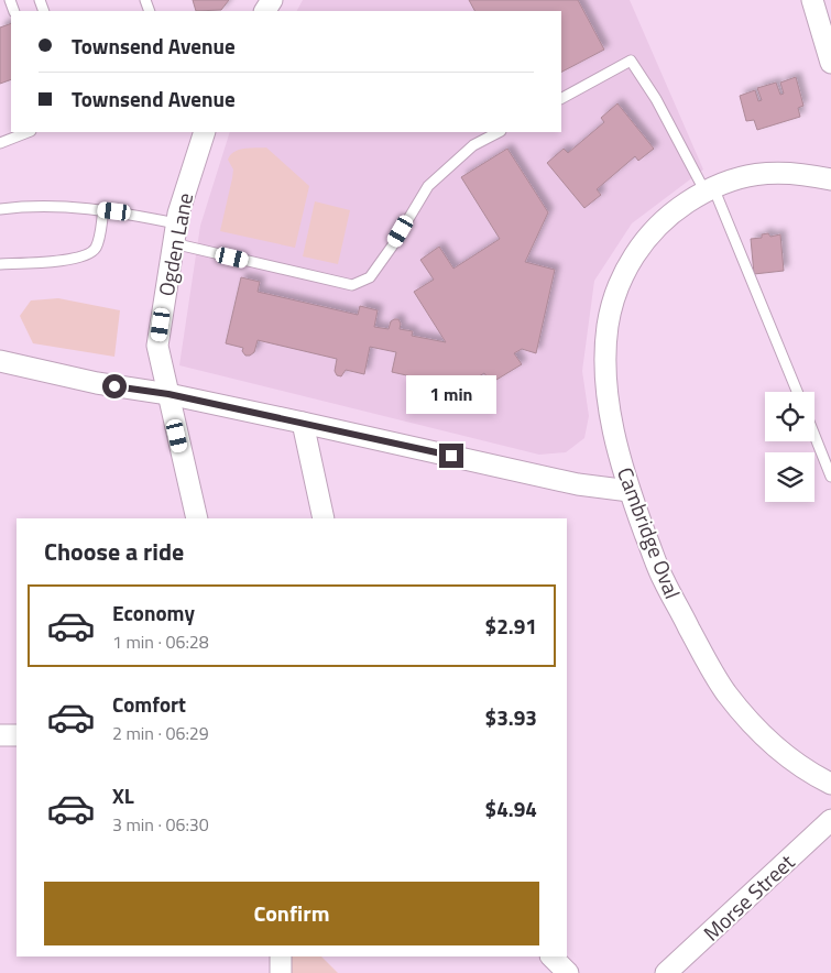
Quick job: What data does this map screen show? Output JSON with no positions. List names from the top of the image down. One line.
{"streets":{"street":["Ogden Lane","Cambridge Oval","Morse Street"]},"page":{"banner":["Townsend Avenue","Townsend Avenue"],"bubble":"1 min","heading":"Choose a ride","list":[{"name":"Economy","note":"1 min · 06:28","value":"$2.91"},{"name":"Comfort","note":"2 min · 06:29","value":"$3.93"},{"name":"XL","note":"3 min · 06:30","value":"$4.94"}],"buttons":"Confirm"}}
